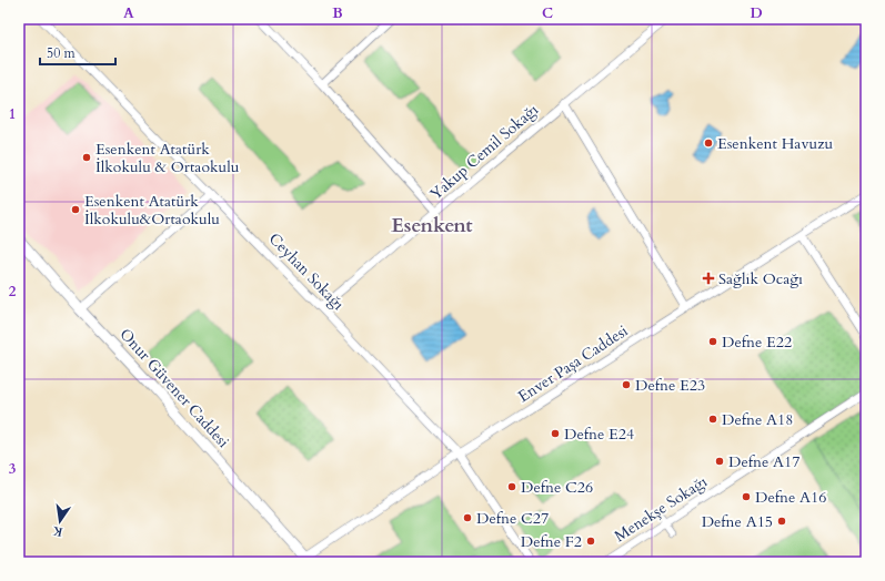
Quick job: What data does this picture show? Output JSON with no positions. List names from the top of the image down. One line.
{"streets":{"street":["Yakup Cemil Sokağı","Ceyhan Sokağı","Enver Paşa Caddesi","Onur Güvener Caddesi","Menekşe Sokağı"]},"crossings":[["Yakup Cemil Sokağı","Ceyhan Sokağı"],["Ceyhan Sokağı","Enver Paşa Caddesi"],["Enver Paşa Caddesi","Onur Güvener Caddesi"]],"districts":["Esenkent"],"places":{"other":["Esenkent Havuzu","Esenkent Atatürk İlkokulu & Ortaokulu","Esenkent Atatürk İlkokulu&Ortaokulu","Defne E22","Defne E23","Defne A18","Defne E24","Defne A17","Defne C26","Defne A16","Defne C27","Defne A15","Defne F2"],"health":["Sağlık Ocağı"]},"scale_bar":"50 m","north":"bottom","grid":{"columns":["A","B","C","D"],"rows":["1","2","3"]}}
